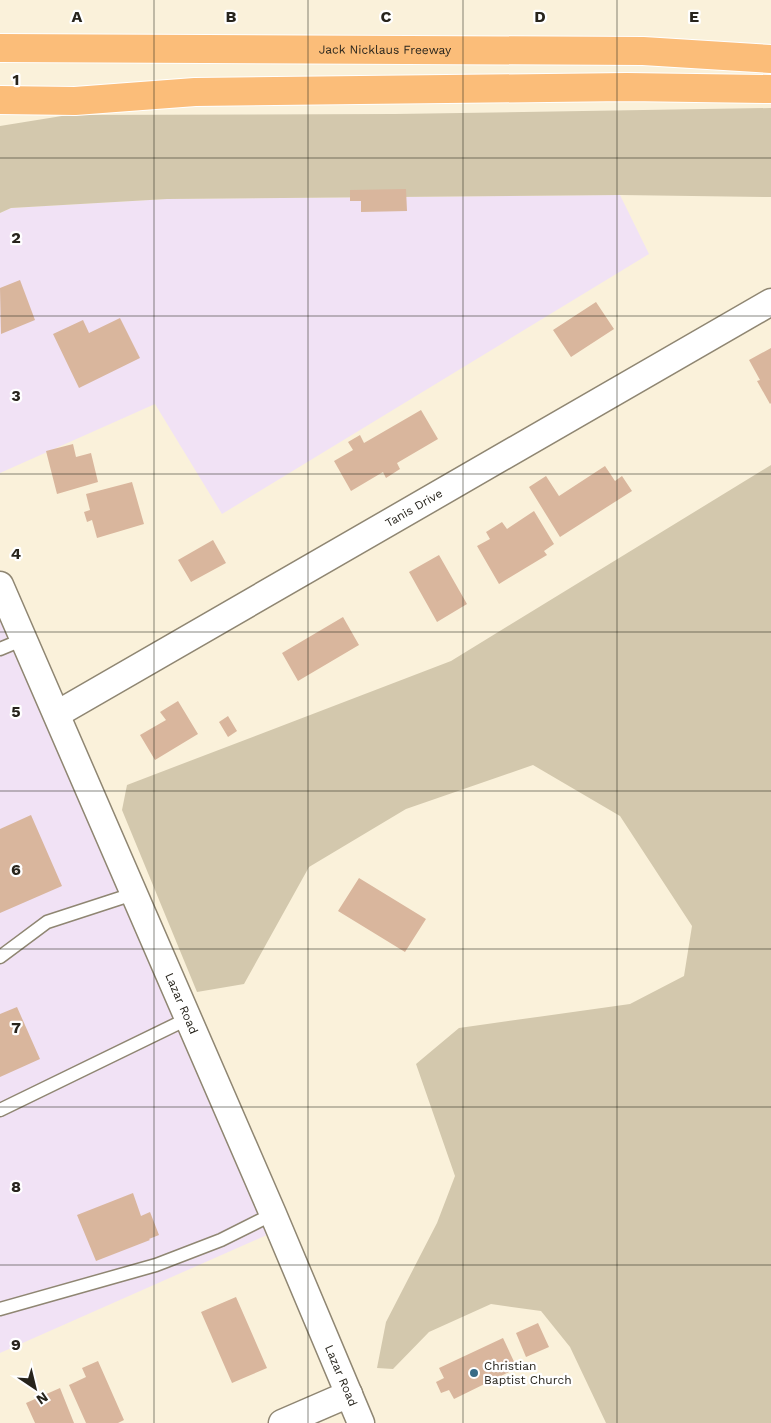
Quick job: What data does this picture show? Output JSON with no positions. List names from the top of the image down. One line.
{"streets":{"highway":["Jack Nicklaus Freeway"],"street":["Tanis Drive","Lazar Road"]},"crossings":[["Tanis Drive","Lazar Road"]],"places":["Christian Baptist Church"],"north":"bottom right","grid":{"columns":["A","B","C","D","E"],"rows":["1","2","3","4","5","6","7","8","9"]}}
